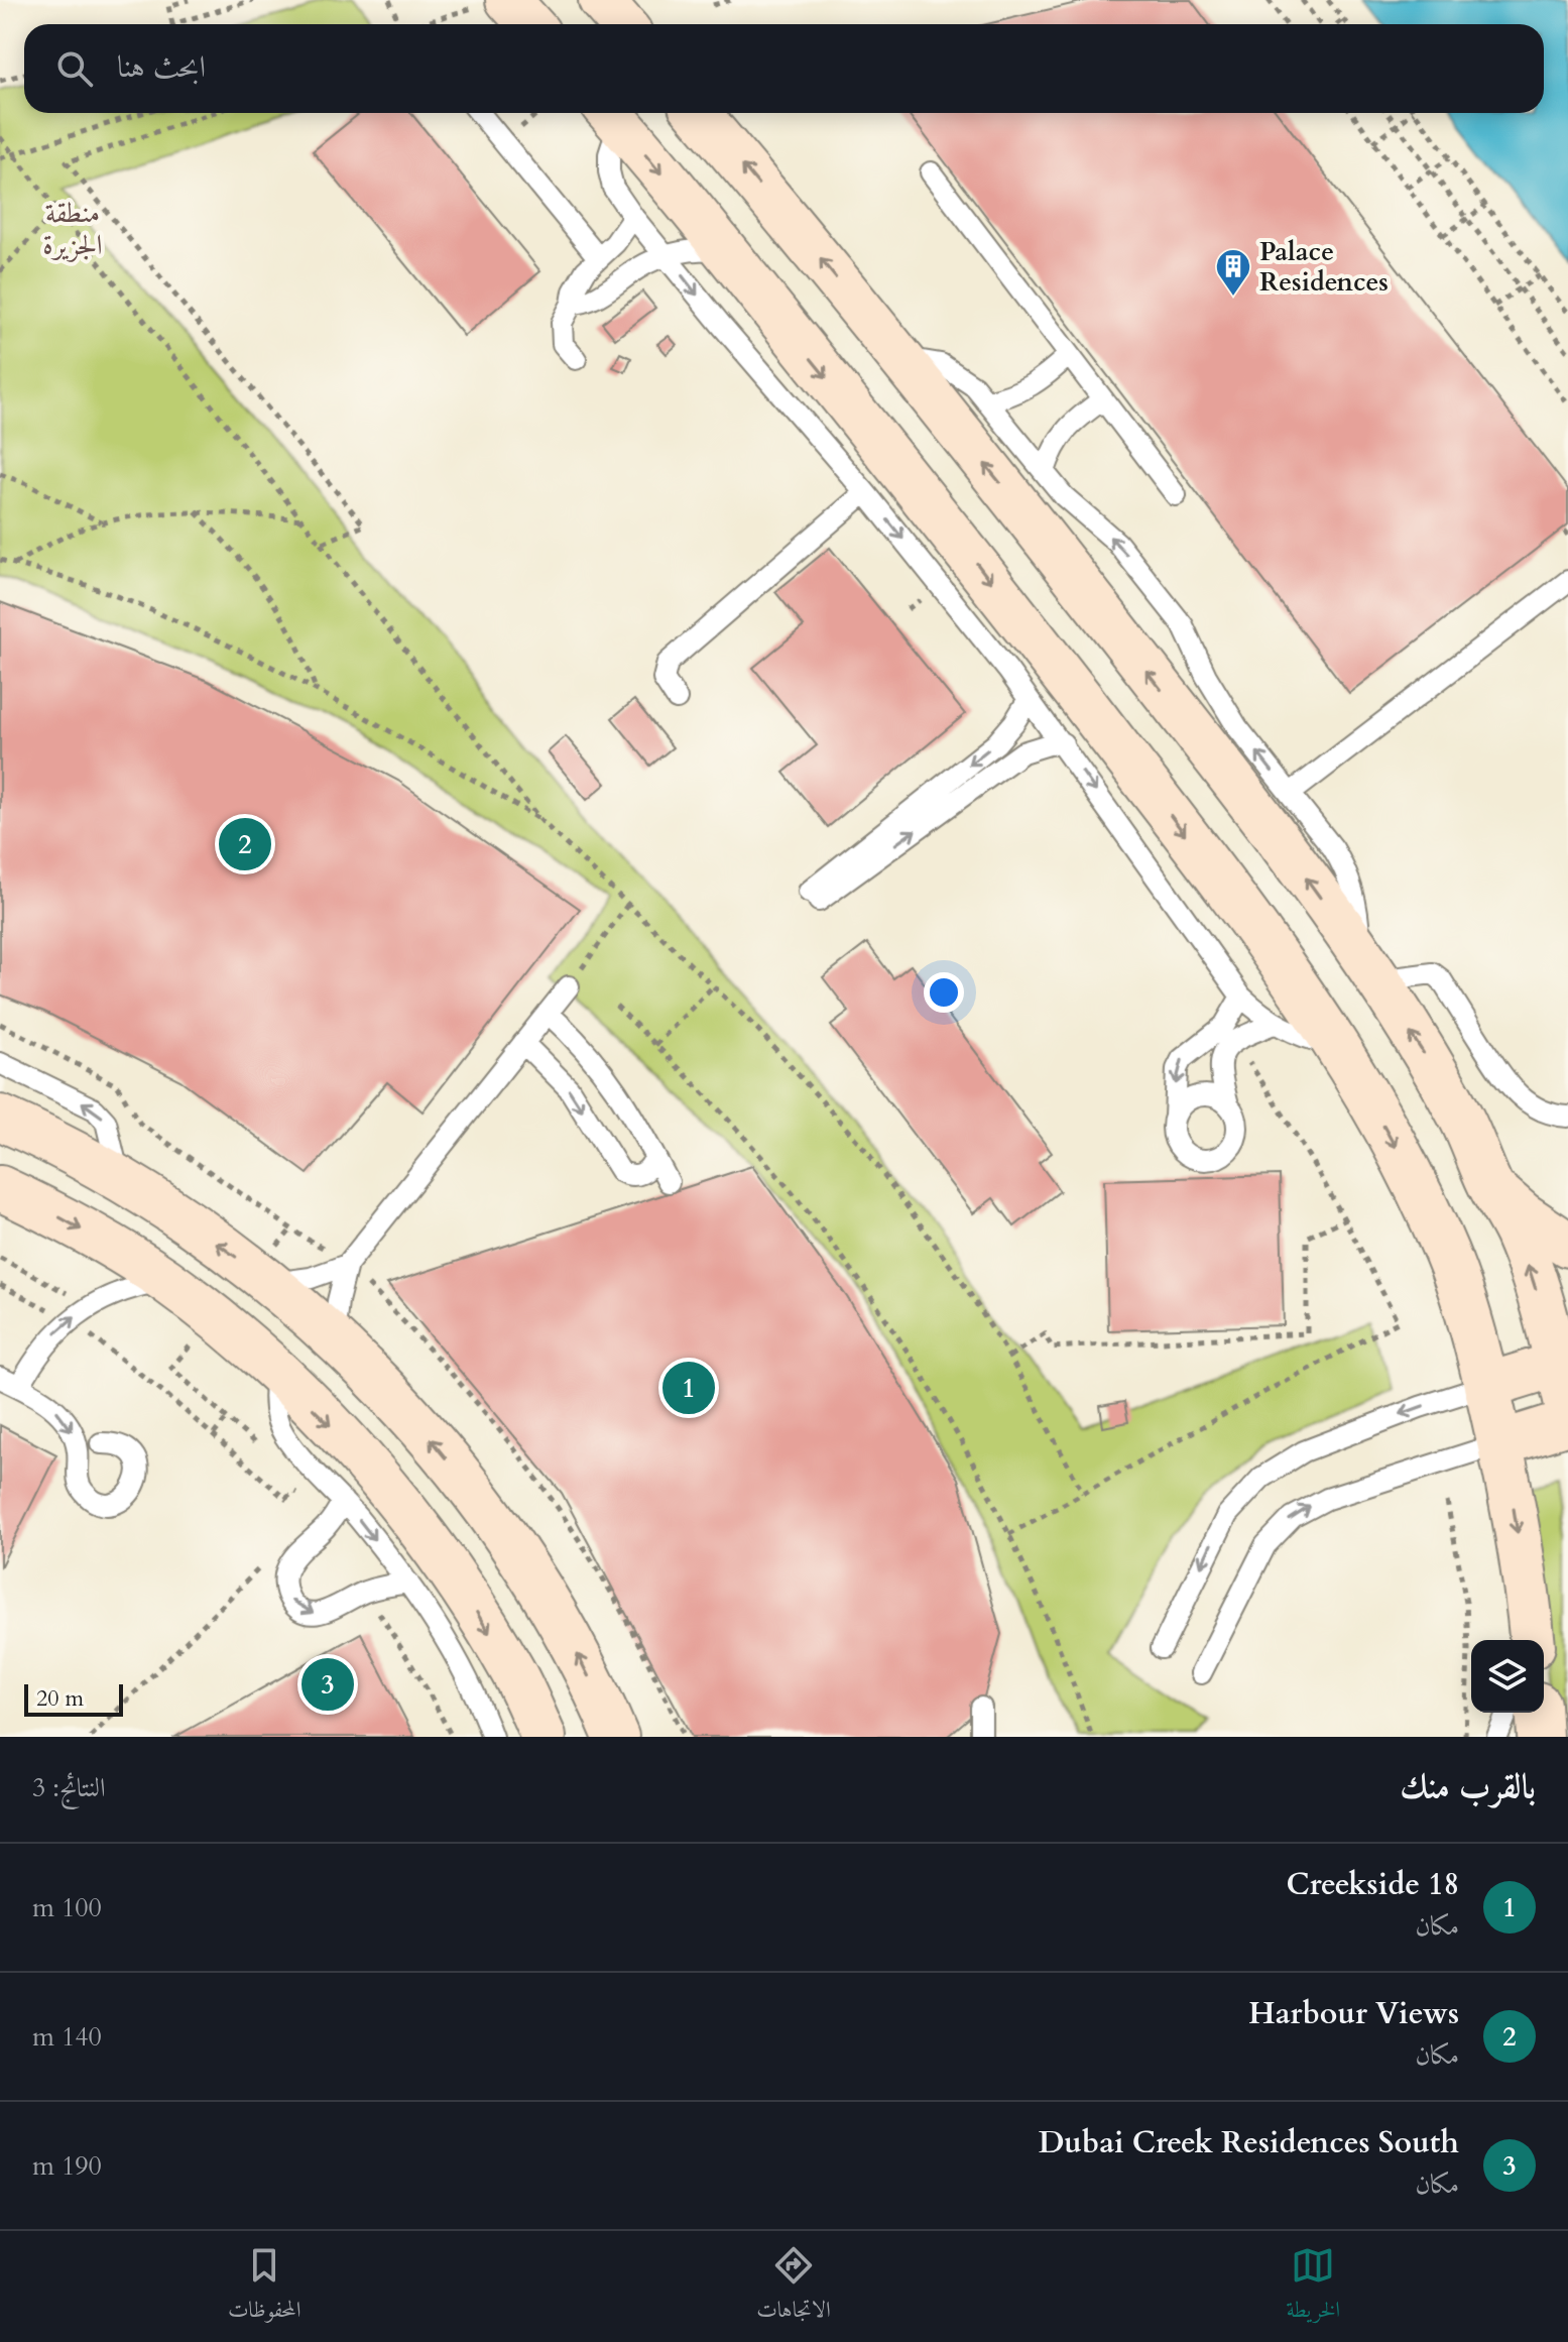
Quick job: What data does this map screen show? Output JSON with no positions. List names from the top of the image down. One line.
{"districts":["منطقة الجزيرة"],"places":{"building":["Palace Residences"]},"scale_bar":"20 m","page":{"search":"ابحث هنا","pins":["2","1","3"],"scale":"20 m","heading":["بالقرب منك","النتائج: 3"],"list":[{"mark":"1","name":"Creekside 18","note":"مكان","value":"100 m"},{"mark":"2","name":"Harbour Views","note":"مكان","value":"140 m"},{"mark":"3","name":"Dubai Creek Residences South","note":"مكان","value":"190 m"}],"nav":["الخريطة","الاتجاهات","المحفوظات"]}}
